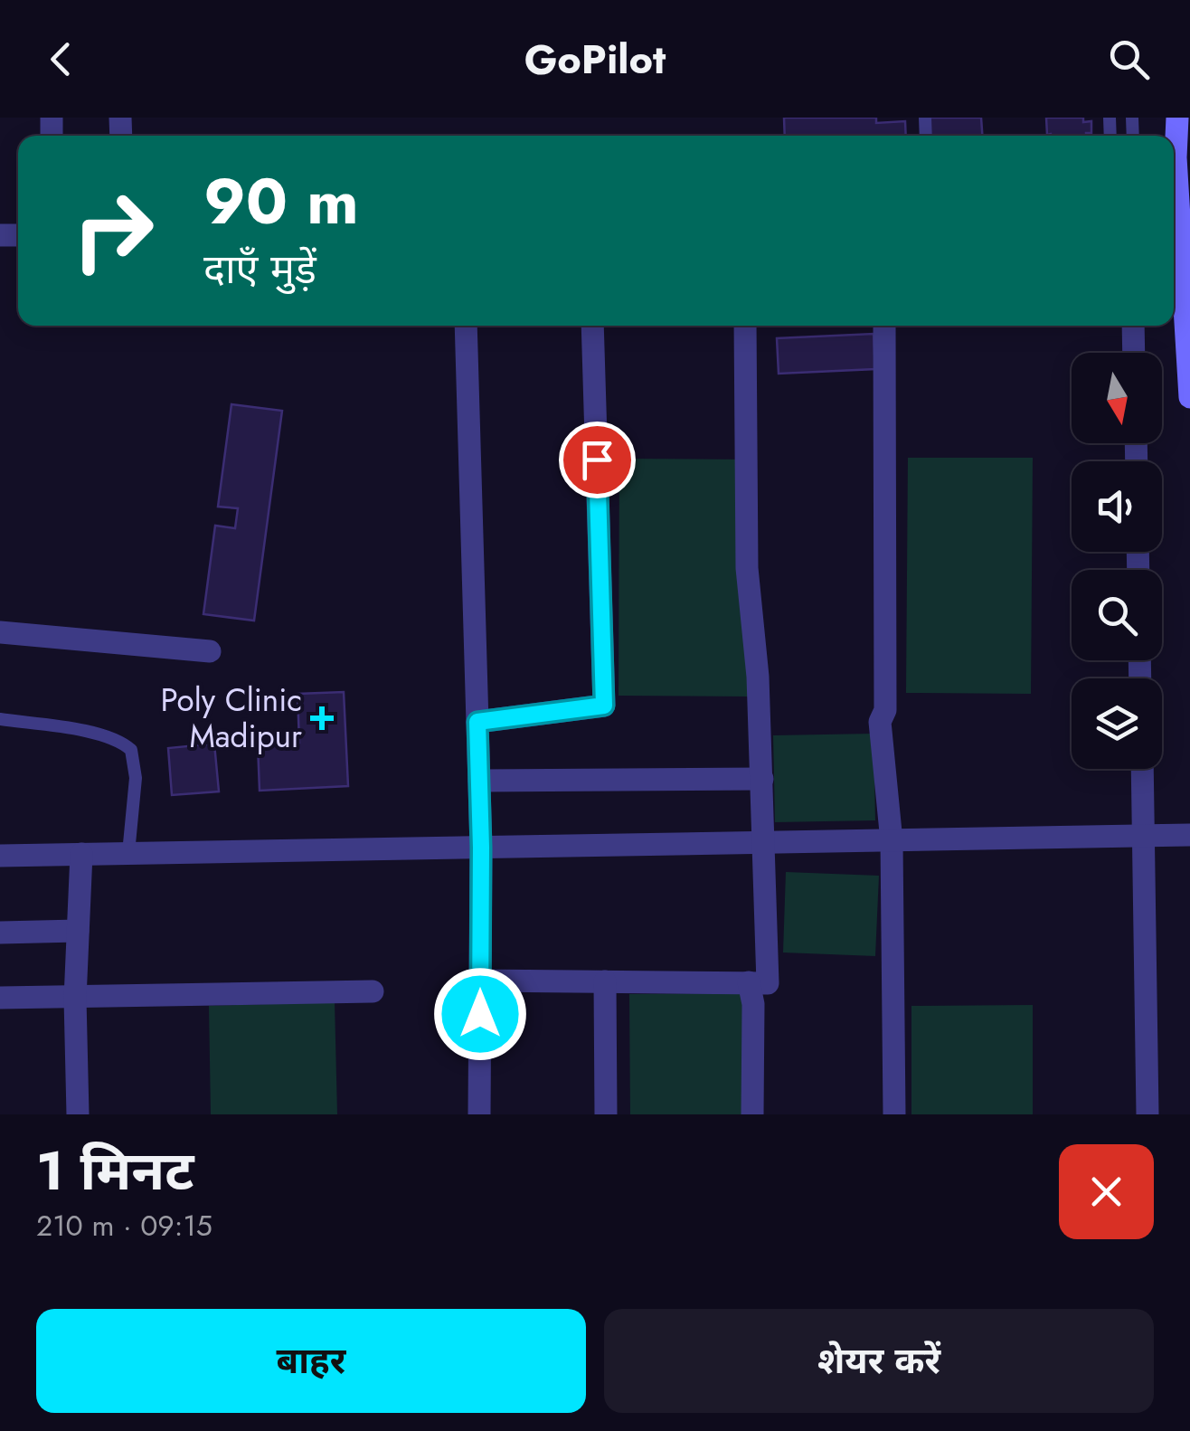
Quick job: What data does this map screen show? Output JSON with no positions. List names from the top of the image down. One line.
{"places":{"health":["Poly Clinic Madipur"]},"north":"bottom","page":{"header":"GoPilot","turn":["90 m","दाएँ मुड़ें"],"heading":["1 मिनट","210 m · 09:15"],"buttons":["बाहर","शेयर करें"]}}
